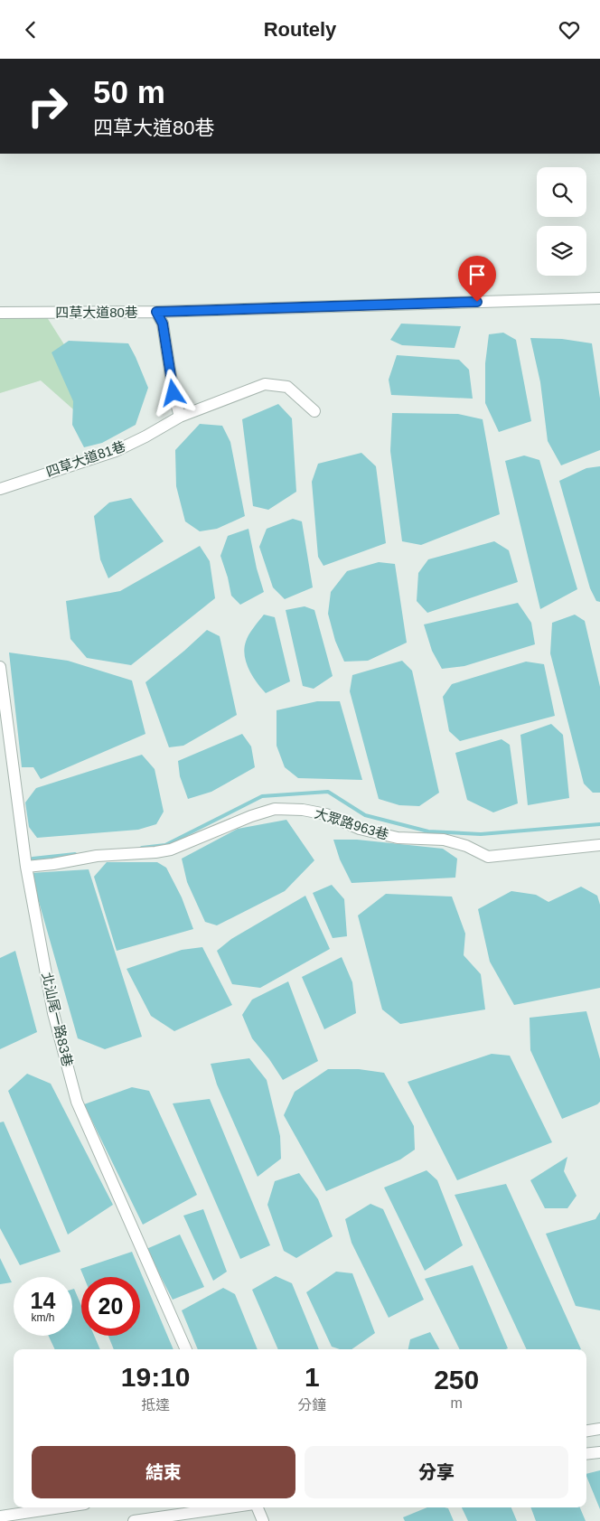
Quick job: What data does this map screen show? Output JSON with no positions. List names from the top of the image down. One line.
{"streets":{"street":["四草大道80巷","四草大道81巷","大眾路963巷","北汕尾一路83巷"]},"crossings":[["大眾路963巷","北汕尾一路83巷"]],"page":{"header":"Routely","turn":["50 m","四草大道80巷"],"speed":"14 km/h","limit":"20","eta":["19:10","抵達","1","分鐘","250","m"],"buttons":["結束","分享"]}}
